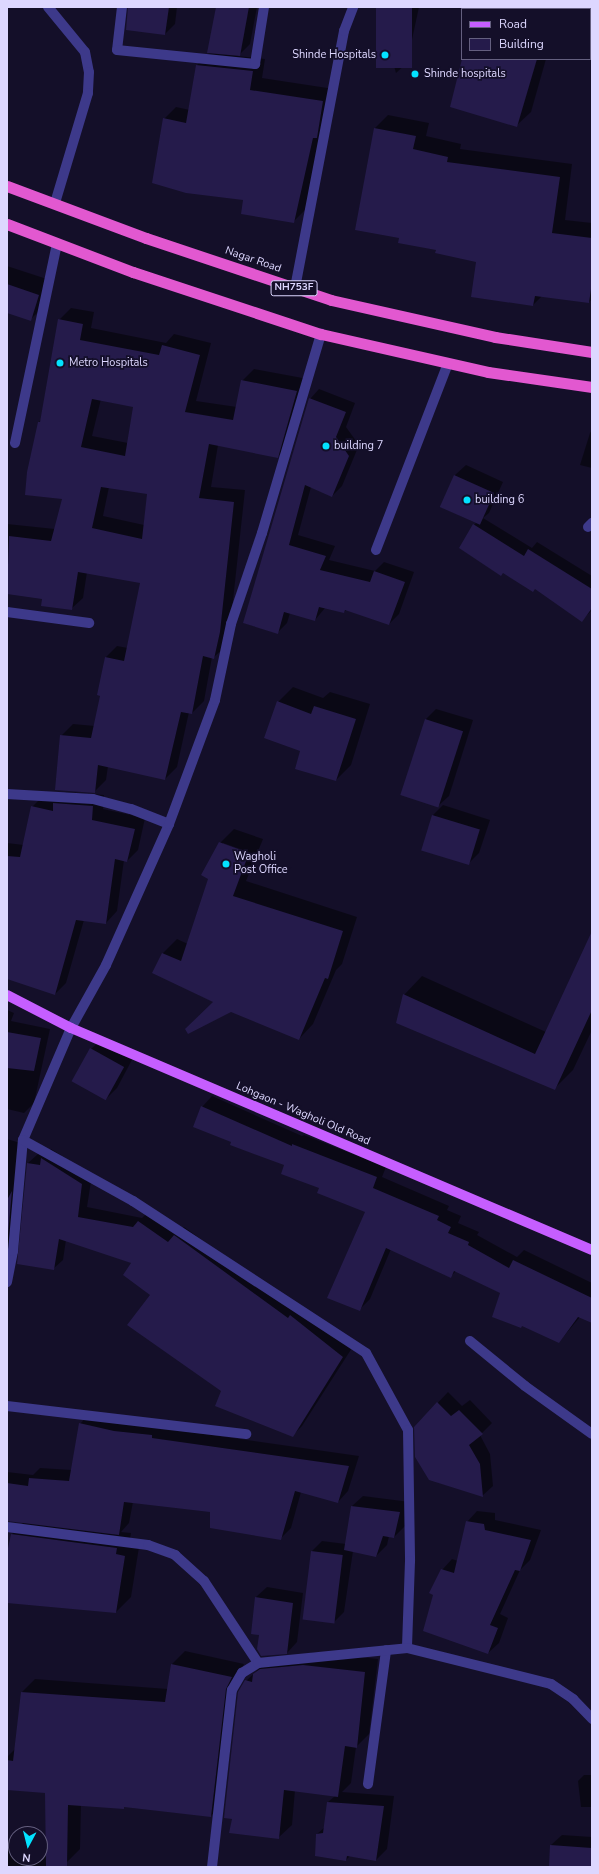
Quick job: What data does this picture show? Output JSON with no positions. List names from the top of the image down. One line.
{"streets":{"highway":["Nagar Road","NH753F"],"main road":["Lohgaon - Wagholi Old Road"]},"places":["Shinde Hospitals","Shinde hospitals","Metro Hospitals","building 7","building 6","Wagholi Post Office"],"legend":["Road","Building"],"north":"bottom"}
